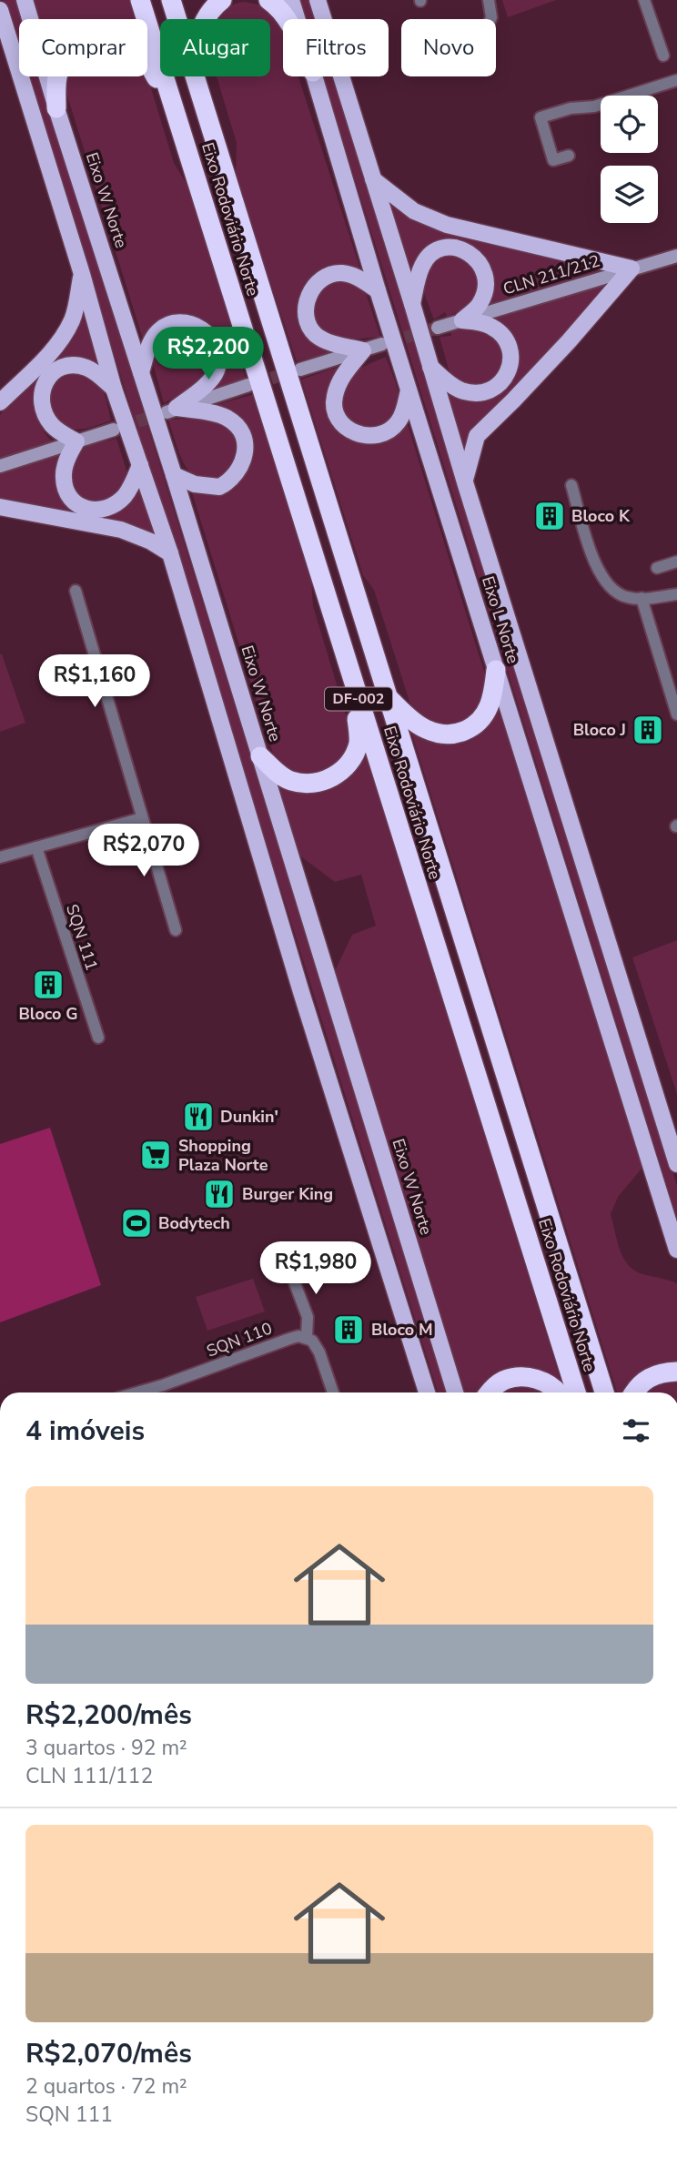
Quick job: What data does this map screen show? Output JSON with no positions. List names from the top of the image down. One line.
{"streets":{"highway":["Eixo Rodoviário Norte","DF-002"],"main road":["Eixo W Norte","Eixo L Norte"],"street":["CLN 211/212","SQN 111","SQN 110"]},"places":{"building":["Bloco K","Bloco J","Bloco G","Bloco M"],"restaurant":["Dunkin'","Burger King"],"supermarket":["Shopping Plaza Norte"],"sports":["Bodytech"]},"page":{"chip":["Comprar","Alugar","Filtros","Novo"],"price":["R$2,200","R$1,160","R$2,070","R$1,980"],"heading":"4 imóveis","list":[{"name":"R$2,200/mês","note":"3 quartos · 92 m² · CLN 111/112"},{"name":"R$2,070/mês","note":"2 quartos · 72 m² · SQN 111"}]}}
